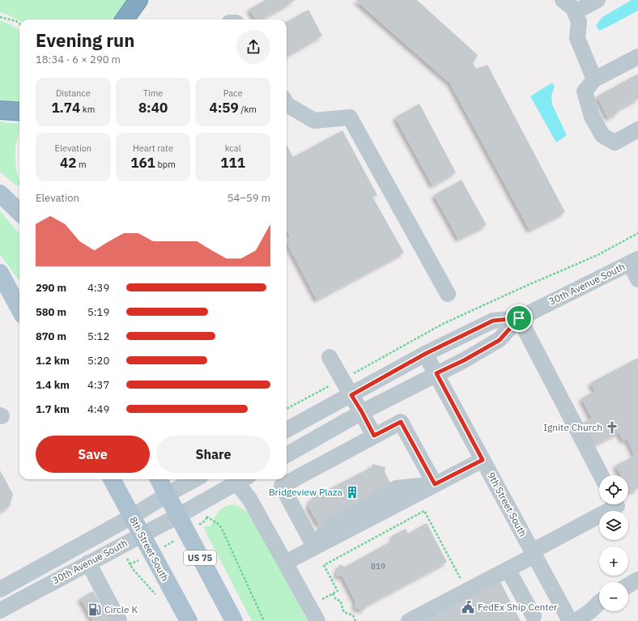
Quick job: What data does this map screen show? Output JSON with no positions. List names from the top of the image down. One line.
{"streets":{"main road":["8th Street South","US 75"],"street":["30th Avenue South","9th Street South"]},"crossings":[["30th Avenue South","9th Street South"],["30th Avenue South","8th Street South"],["30th Avenue South","US 75"]],"places":{"church":["Ignite Church"],"building":["Bridgeview Plaza"],"public building":["FedEx Ship Center"],"fuel station":["Circle K"]},"house_numbers":["819"],"page":{"heading":["Evening run","18:34 · 6 × 290 m"],"stats":[["Distance","1.74 km"],["Time","8:40"],["Pace","4:59 /km"],["Elevation","42 m"],["Heart rate","161 bpm"],["kcal","111"]],"chart":["Elevation","54–59 m"],"list":[{"name":"290 m","note":"4:39"},{"name":"580 m","note":"5:19"},{"name":"870 m","note":"5:12"},{"name":"1.2 km","note":"5:20"},{"name":"1.4 km","note":"4:37"},{"name":"1.7 km","note":"4:49"}],"buttons":["Save","Share"],"map_buttons":["+","−"]}}
